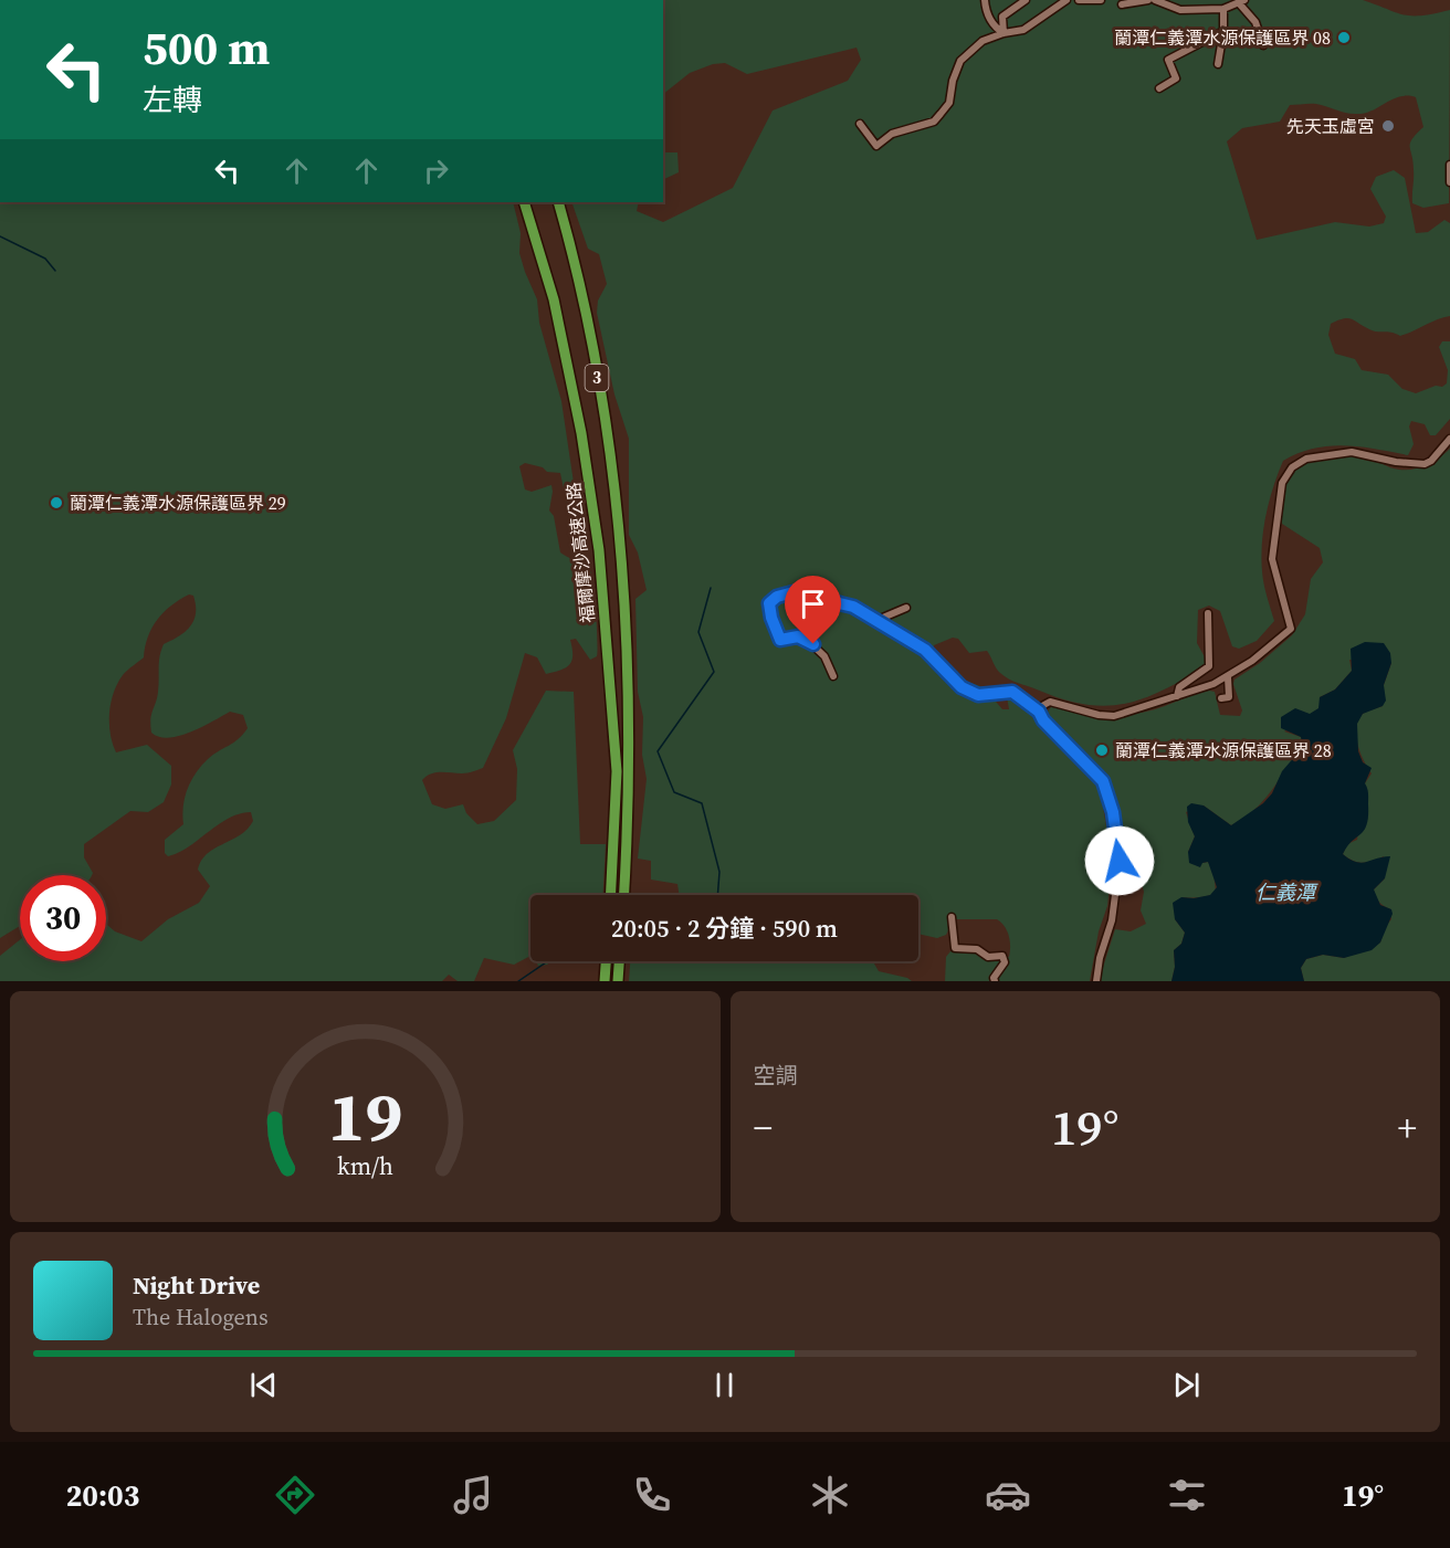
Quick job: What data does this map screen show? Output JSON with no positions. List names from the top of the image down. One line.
{"streets":{"highway":["3","福爾摩沙高速公路"]},"water":["仁義潭"],"places":["蘭潭仁義潭水源保護區界 08","先天玉虛宮","蘭潭仁義潭水源保護區界 29","蘭潭仁義潭水源保護區界 28"],"page":{"turn":["500 m","左轉"],"limit":"30","trip":"20:05 · 2 分鐘 · 590 m","tile":"空調","heat":["−","19°","+"],"song":["Night Drive","The Halogens"],"tabs":["20:03","19°"],"gauge":["19","km/h"]}}
